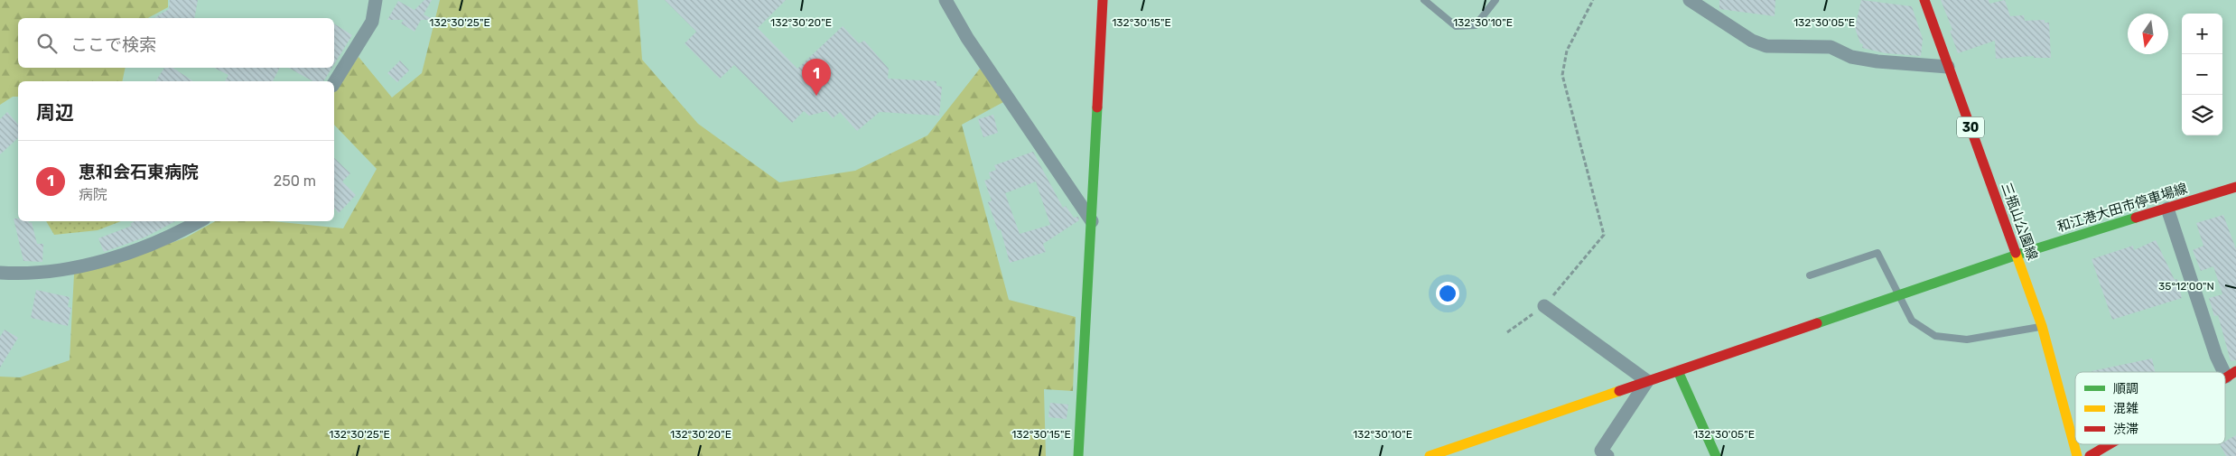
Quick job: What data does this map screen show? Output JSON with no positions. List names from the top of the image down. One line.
{"streets":{"street":["30","和江港大田市停車場線","三瓶山公園線"]},"crossings":[["和江港大田市停車場線","三瓶山公園線"]],"legend":["順調","混雑","渋滞"],"north":"bottom","page":{"map_buttons":["+","−"],"search":"ここで検索","pins":"1","heading":"周辺","list":[{"mark":"1","name":"恵和会石東病院","note":"病院","value":"250 m"}]},"coordinates":["132°30'25\"E","132°30'20\"E","132°30'15\"E","132°30'10\"E","132°30'05\"E","35°12'00\"N"]}
